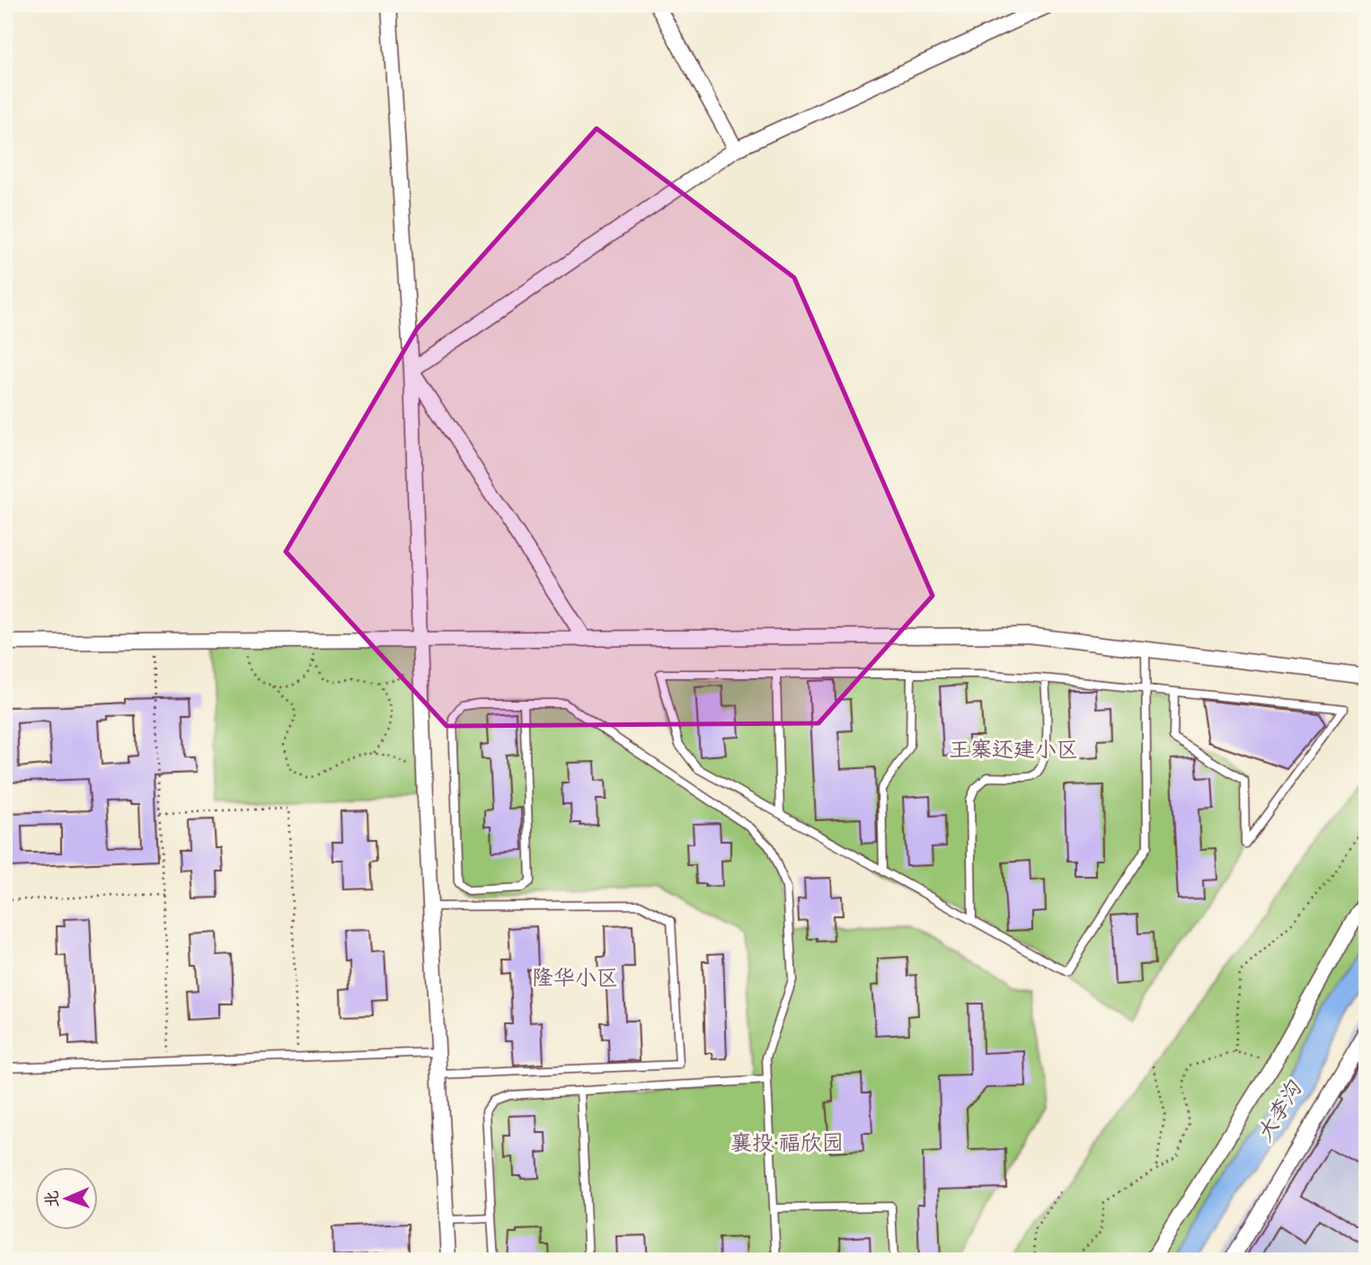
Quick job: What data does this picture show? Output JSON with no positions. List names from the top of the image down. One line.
{"districts":["王寨还建小区","隆华小区","襄投·福欣园"],"water":["大李沟"],"north":"left"}
